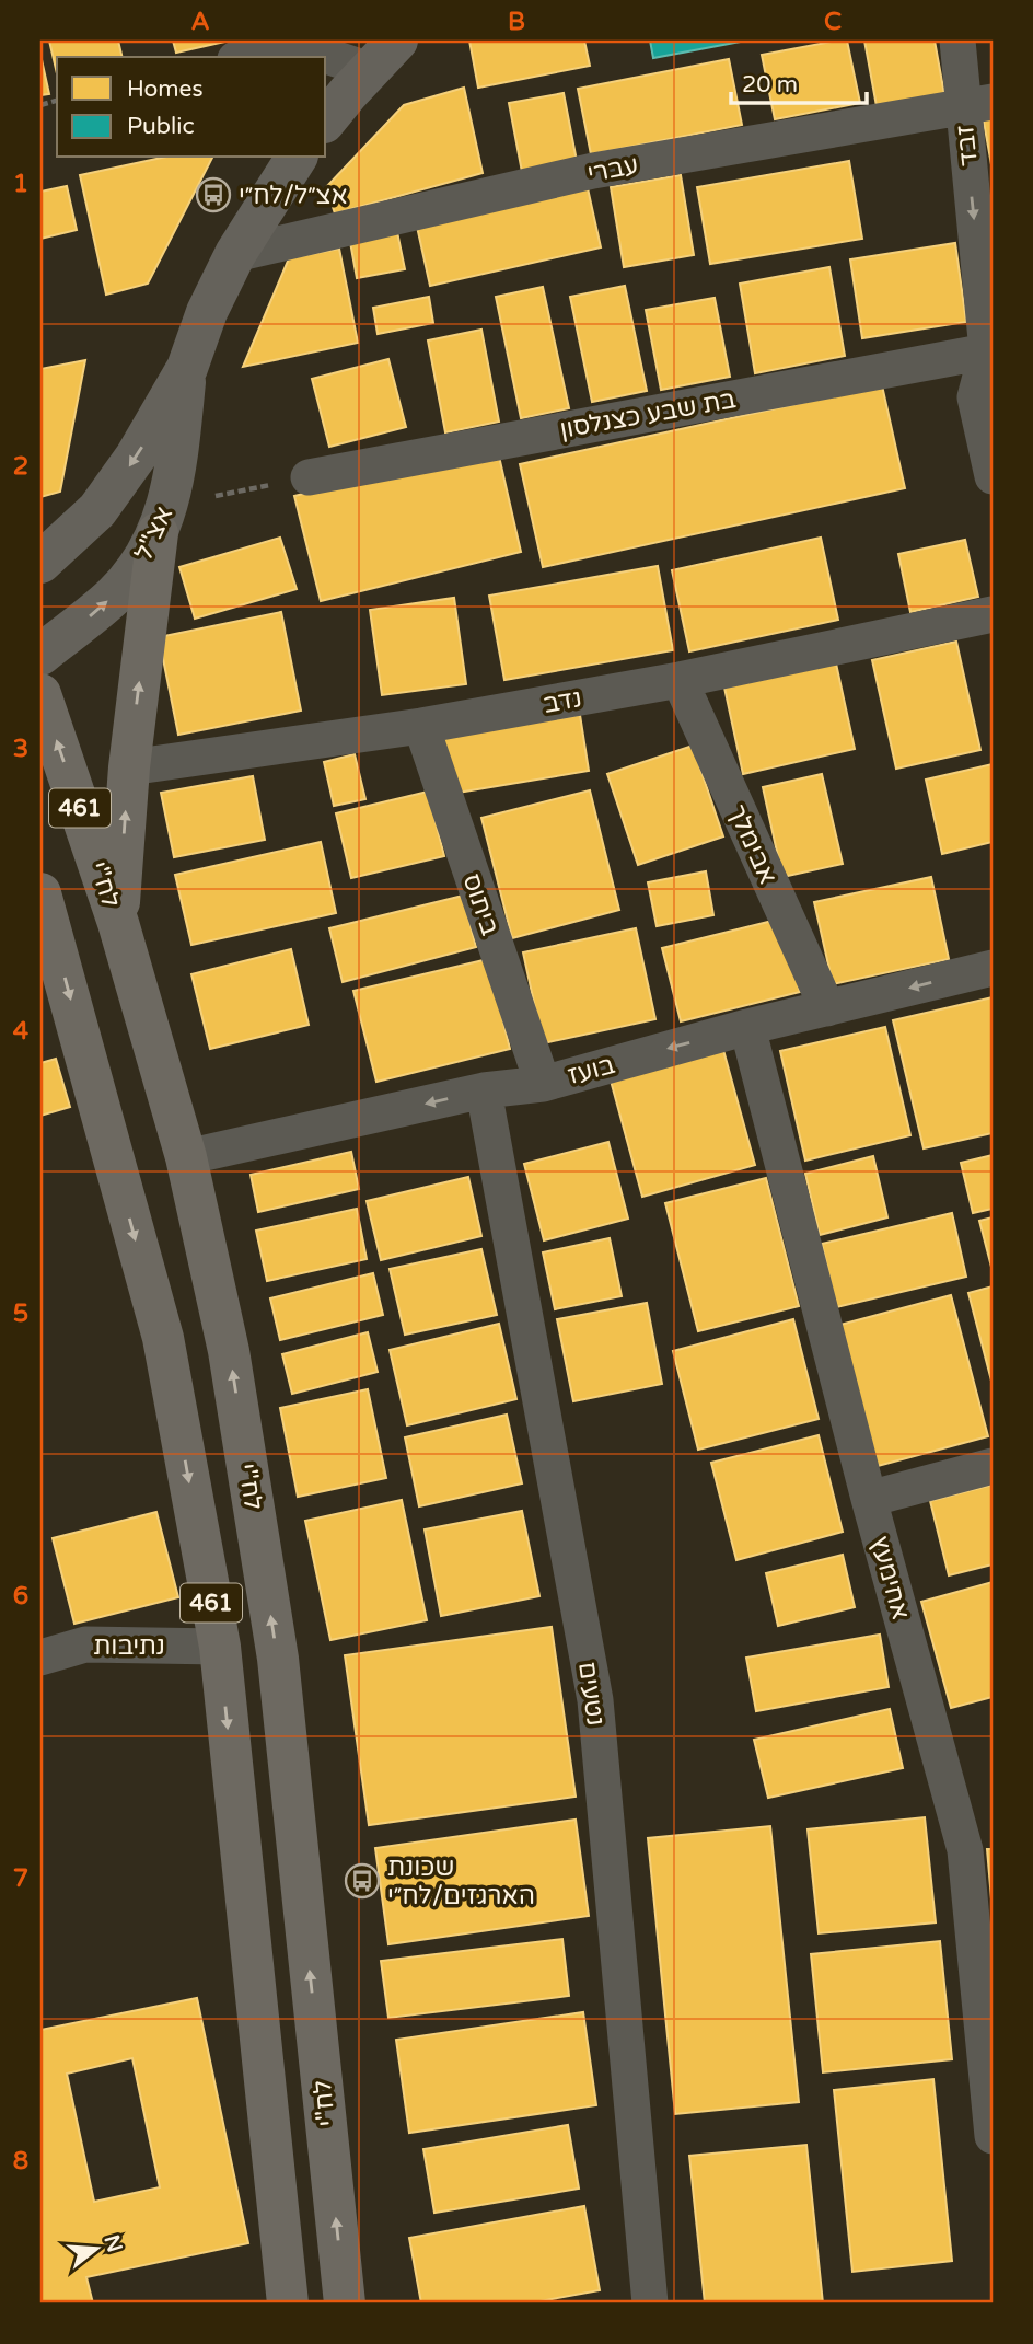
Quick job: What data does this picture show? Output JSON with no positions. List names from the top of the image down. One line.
{"streets":{"main road":["461","לח\"י"],"street":["זבד","עברי","בת שבע כצנלסון","אצ\"ל","נדב","אבימלך","ביתוס","בועז","אחימעץ","נתיבות","נטעים"]},"crossings":[["זבד","עברי"],["זבד","בת שבע כצנלסון"],["עברי","אצ\"ל"],["נדב","אבימלך"],["נדב","ביתוס"],["461","נתיבות"],["אבימלך","בועז"],["לח\"י","בועז"],["ביתוס","בועז"],["בועז","אחימעץ"],["בועז","נטעים"]],"one_way":["זבד","בועז"],"places":{"bus stop":["אצ״ל/לח״י","שכונת הארגזים/לח״י"]},"legend":["Homes","Public"],"scale_bar":"20 m","north":"right","grid":{"columns":["A","B","C"],"rows":["1","2","3","4","5","6","7","8"]}}
